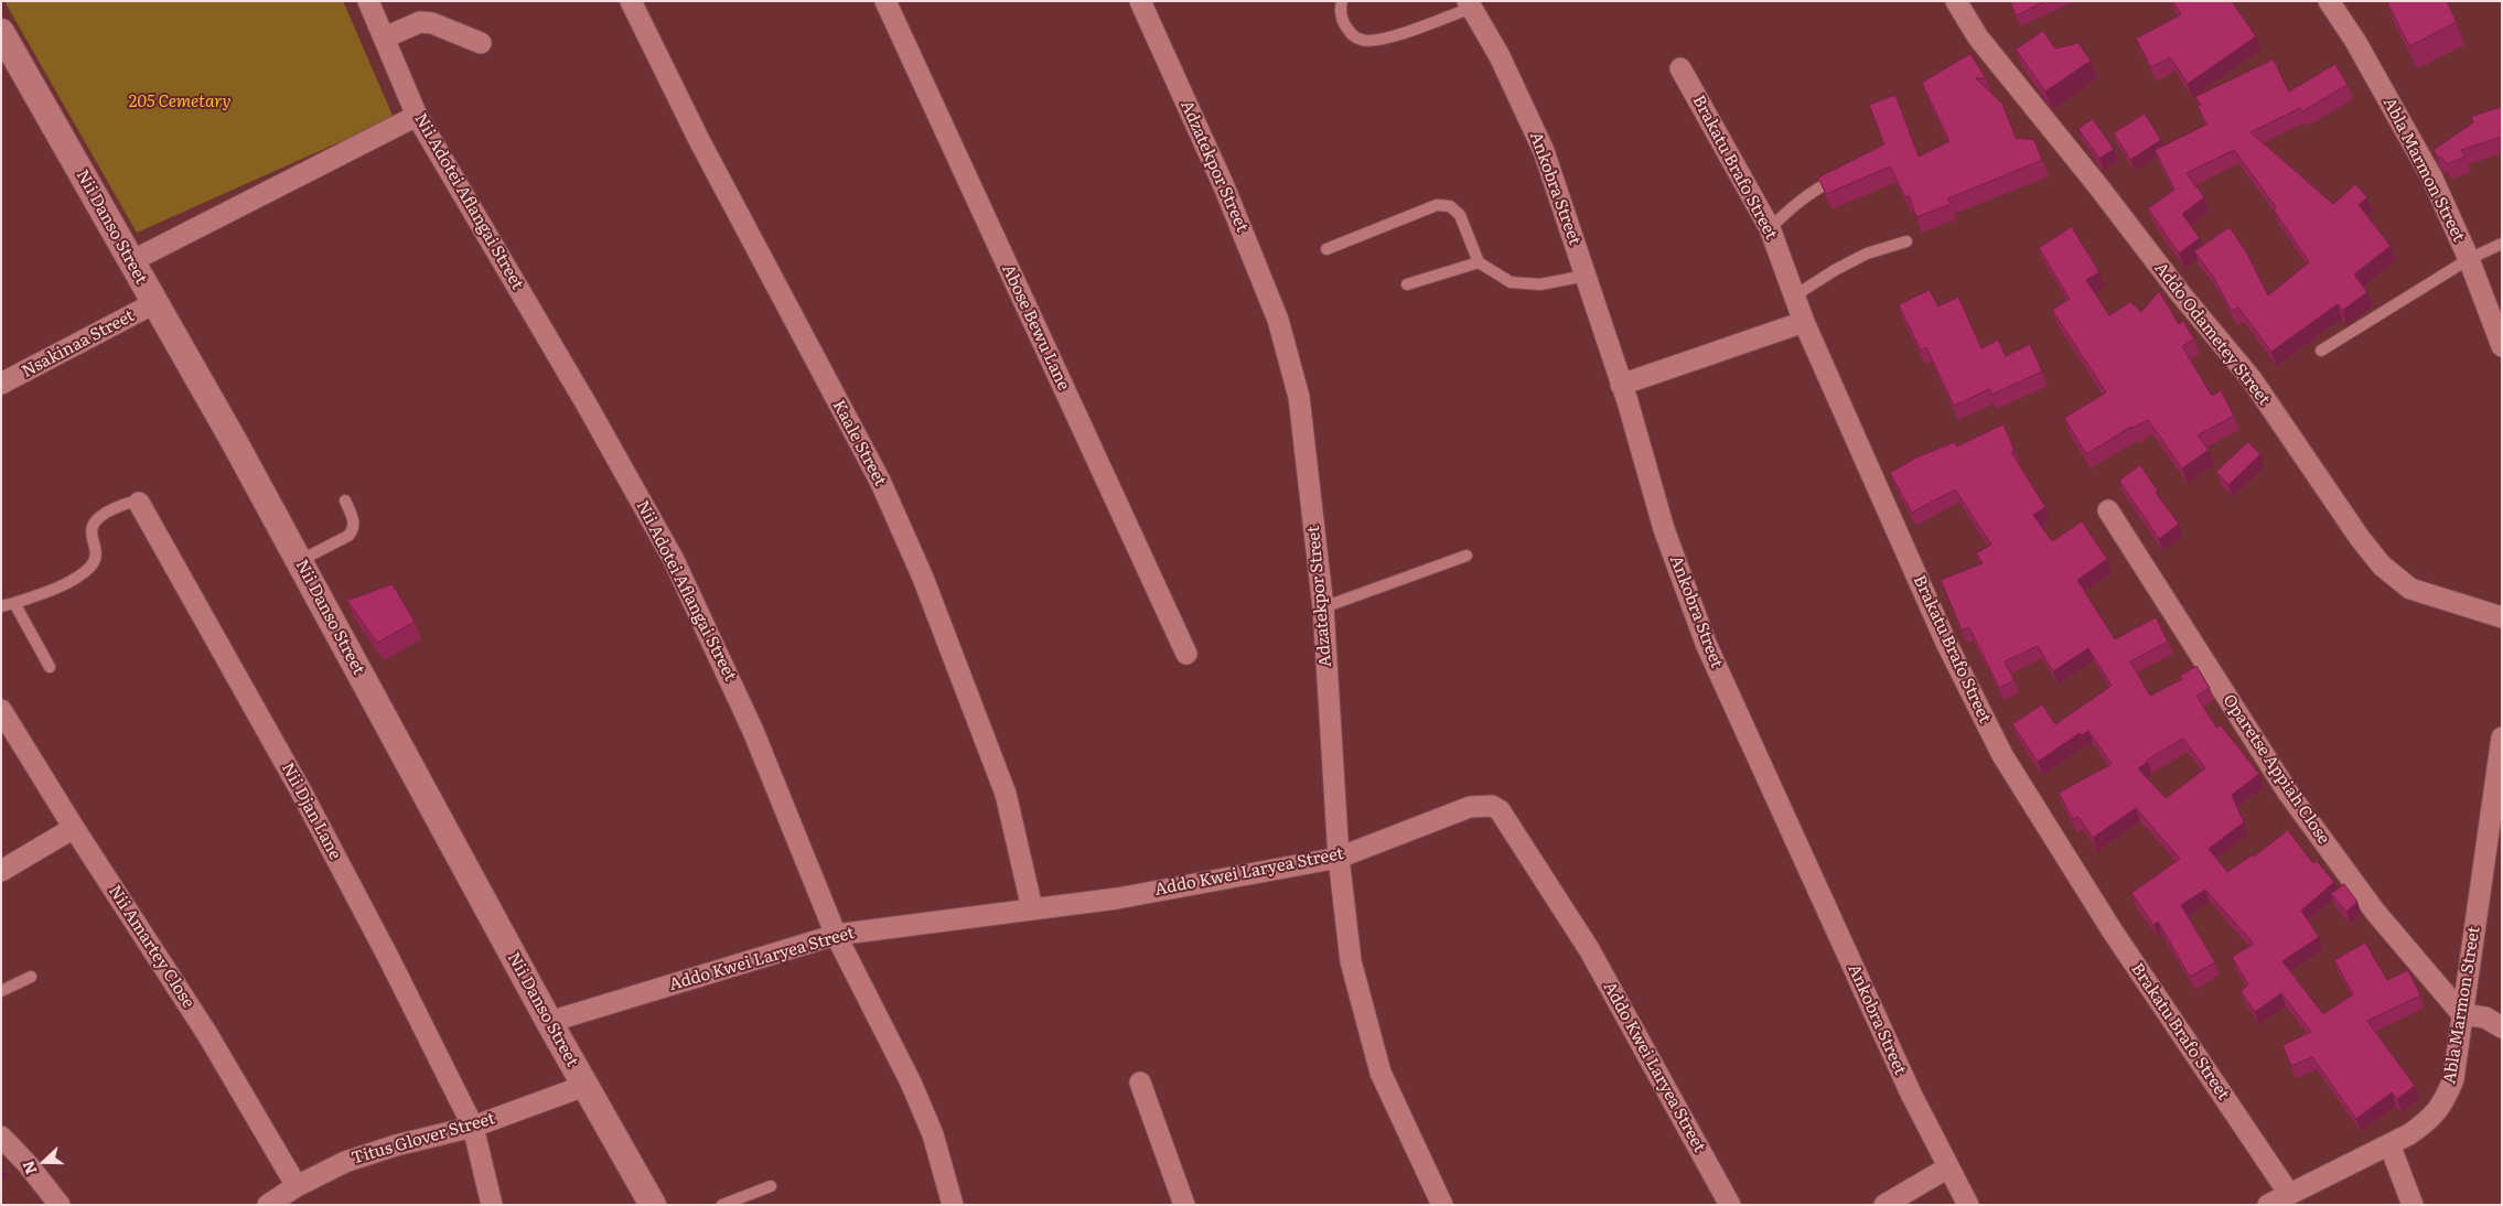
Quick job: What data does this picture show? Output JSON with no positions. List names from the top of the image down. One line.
{"streets":{"street":["Adzatekpor Street","Brakatu Brafo Street","Abla Marmon Street","Ankobra Street","Nii Adotei Aflangai Street","Nii Danso Street","Abose Bewu Lane","Addo Odametey Street","Nsakinaa Street","Kaale Street","Oparetse Appiah Close","Nii Djan Lane","Addo Kwei Laryea Street","Nii Amartey Close","Titus Glover Street"]},"crossings":[["Adzatekpor Street","Addo Kwei Laryea Street"],["Brakatu Brafo Street","Abla Marmon Street"],["Abla Marmon Street","Oparetse Appiah Close"],["Nii Adotei Aflangai Street","Addo Kwei Laryea Street"],["Nii Danso Street","Nsakinaa Street"],["Nii Danso Street","Addo Kwei Laryea Street"],["Nii Danso Street","Titus Glover Street"],["Kaale Street","Addo Kwei Laryea Street"],["Nii Djan Lane","Titus Glover Street"],["Nii Amartey Close","Titus Glover Street"]],"parks":["205 Cemetary"],"north":"left"}
